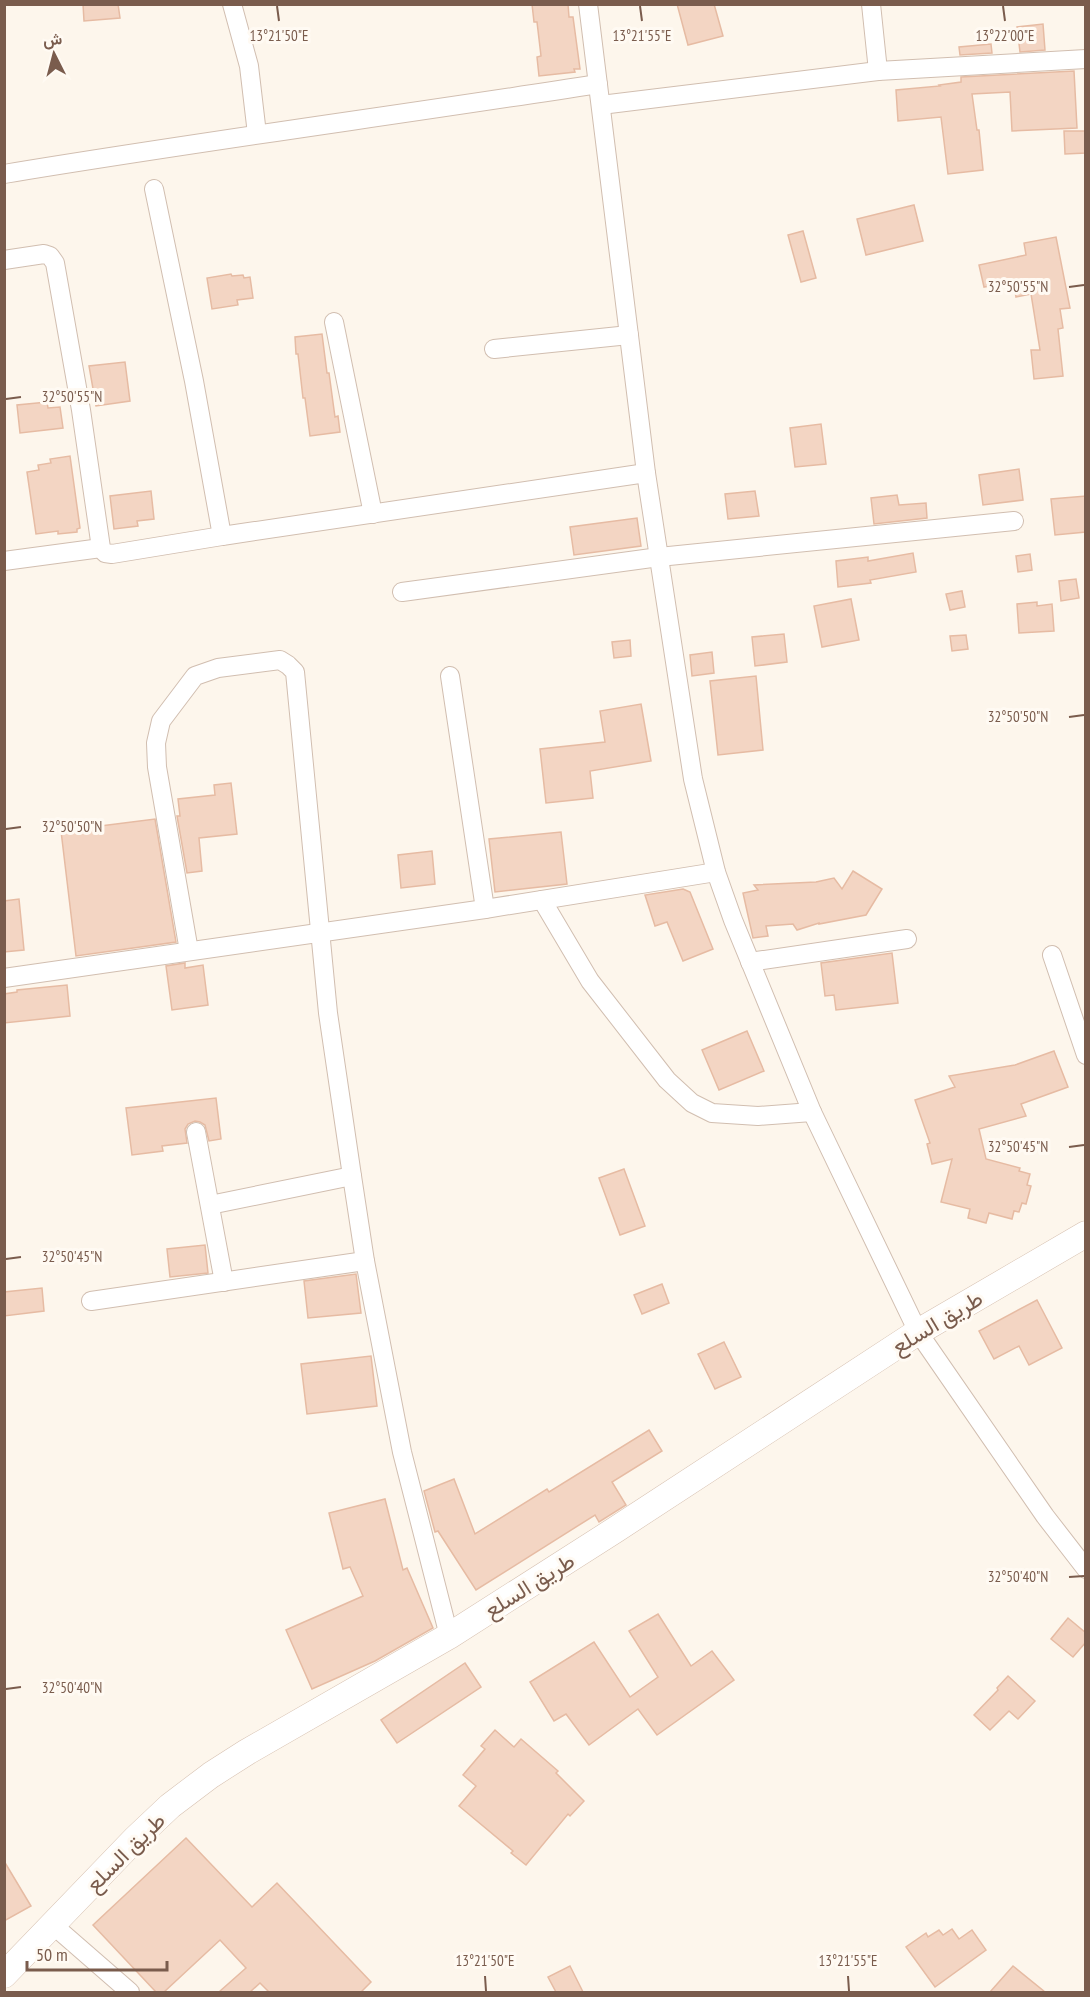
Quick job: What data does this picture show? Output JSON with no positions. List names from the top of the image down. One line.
{"streets":{"street":["طريق السلع"]},"scale_bar":"50 m","north":"top","coordinates":["13°21'50\"E","13°21'55\"E","13°22'00\"E","32°50'55\"N","32°50'50\"N","32°50'45\"N","32°50'40\"N"]}
